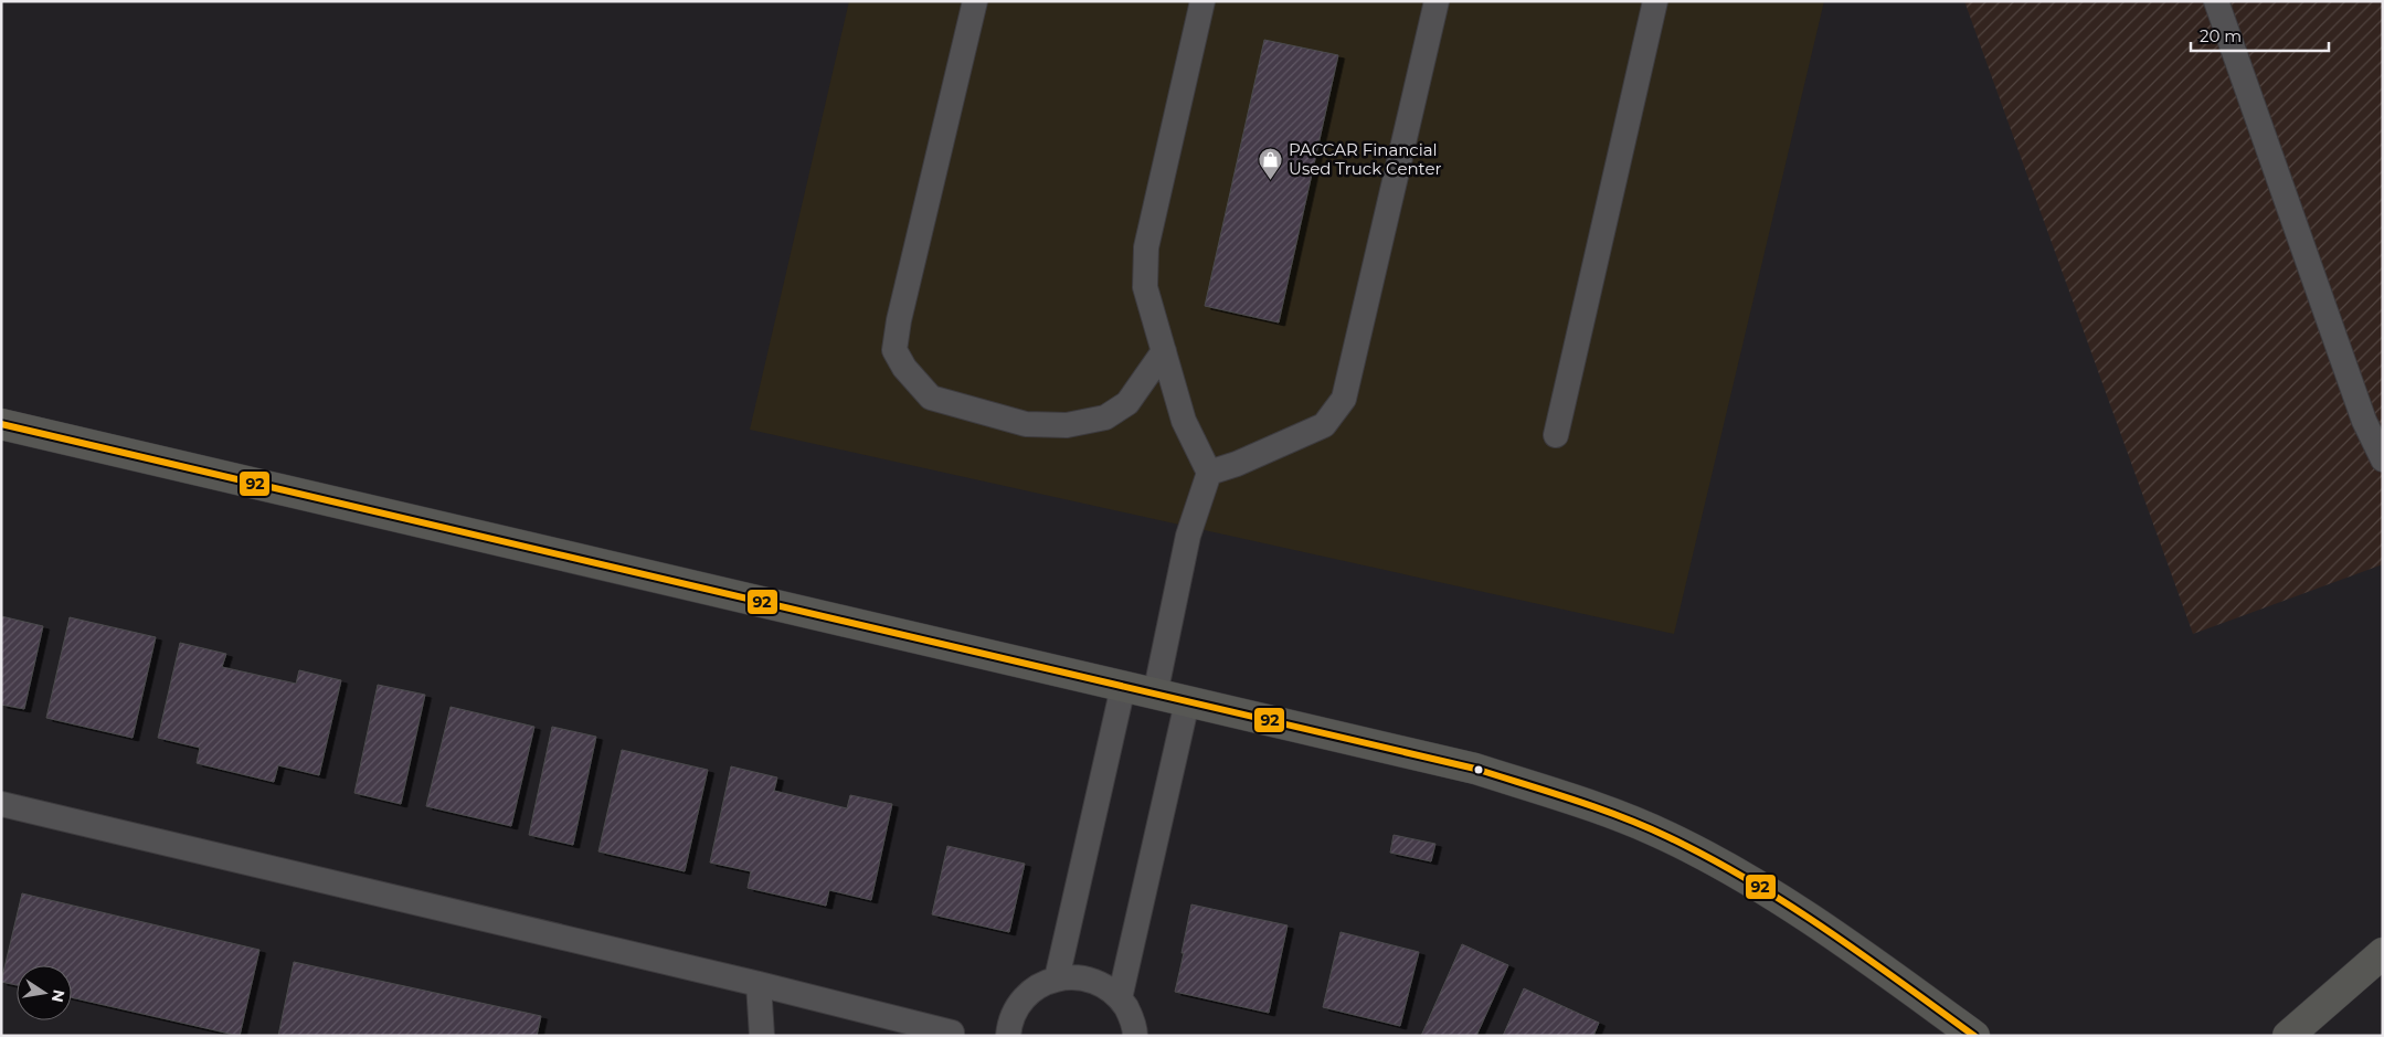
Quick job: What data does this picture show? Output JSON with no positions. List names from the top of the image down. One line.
{"places":{"shop":["PACCAR Financial Used Truck Center"]},"lines":["transit line 92"],"scale_bar":"20 m","north":"right"}
